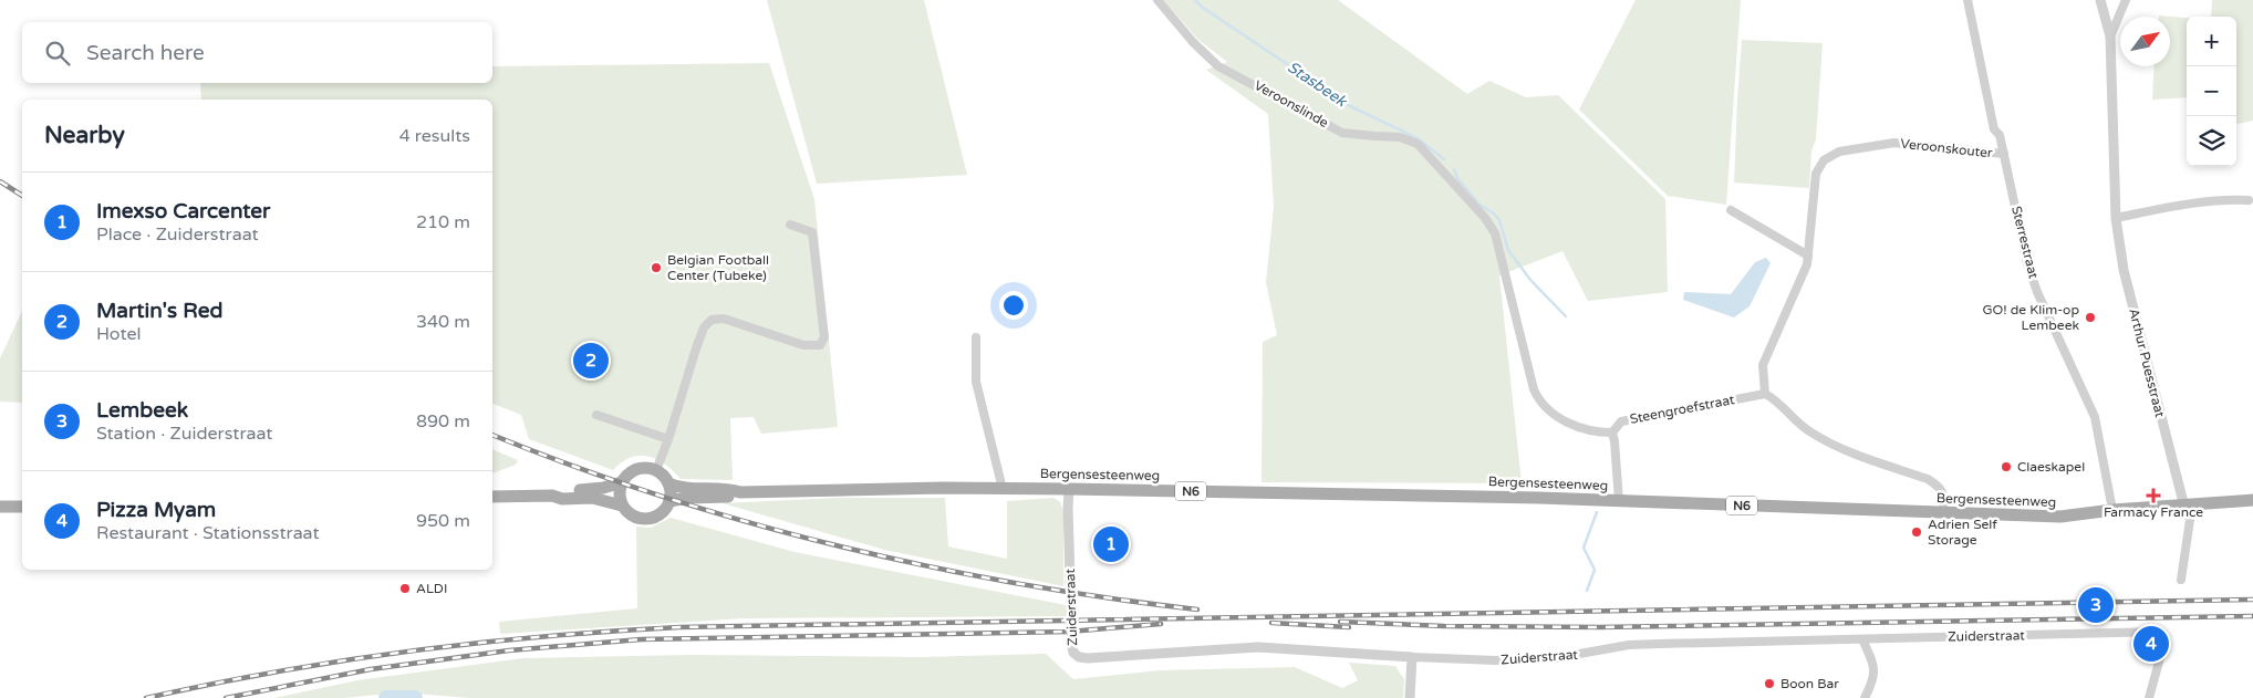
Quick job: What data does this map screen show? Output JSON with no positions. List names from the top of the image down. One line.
{"streets":{"main road":["Bergensesteenweg","N6"],"street":["Veroonslinde","Veroonskouter","Sterrestraat","Arthur Puesstraat","Steengroefstraat","Zuiderstraat"]},"crossings":[["Veroonslinde","Steengroefstraat"],["Veroonskouter","Sterrestraat"],["Veroonskouter","Steengroefstraat"],["Sterrestraat","Bergensesteenweg"],["Arthur Puesstraat","Bergensesteenweg"],["Bergensesteenweg","N6"],["Bergensesteenweg","Zuiderstraat"]],"water":["Stasbeek"],"places":{"other":["Belgian Football Center (Tubeke)","GO! de Klim-op Lembeek","Claeskapel","Adrien Self Storage","ALDI","Boon Bar"],"health":["Farmacy France"]},"north":"top right","page":{"map_buttons":["+","−"],"search":"Search here","heading":["Nearby","4 results"],"list":[{"mark":"1","name":"Imexso Carcenter","note":"Place · Zuiderstraat","value":"210 m"},{"mark":"2","name":"Martin's Red","note":"Hotel","value":"340 m"},{"mark":"3","name":"Lembeek","note":"Station · Zuiderstraat","value":"890 m"},{"mark":"4","name":"Pizza Myam","note":"Restaurant · Stationsstraat","value":"950 m"}],"pins":["2","1","3","4"]}}
